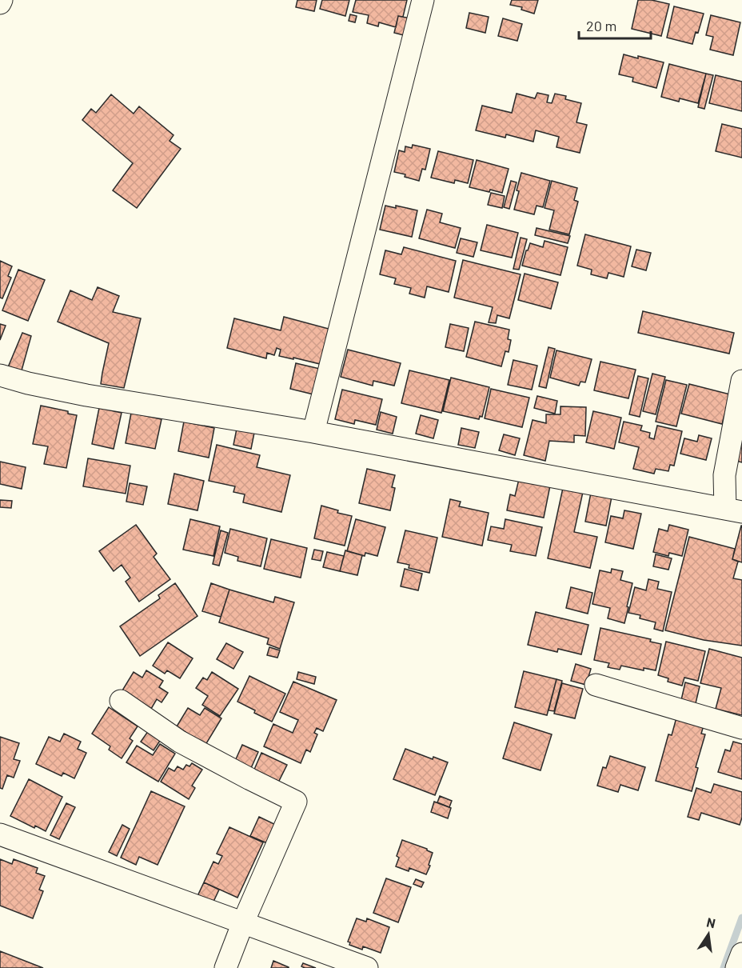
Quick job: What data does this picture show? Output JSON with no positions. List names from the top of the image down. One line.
{"scale_bar":"20 m","north":"top"}
